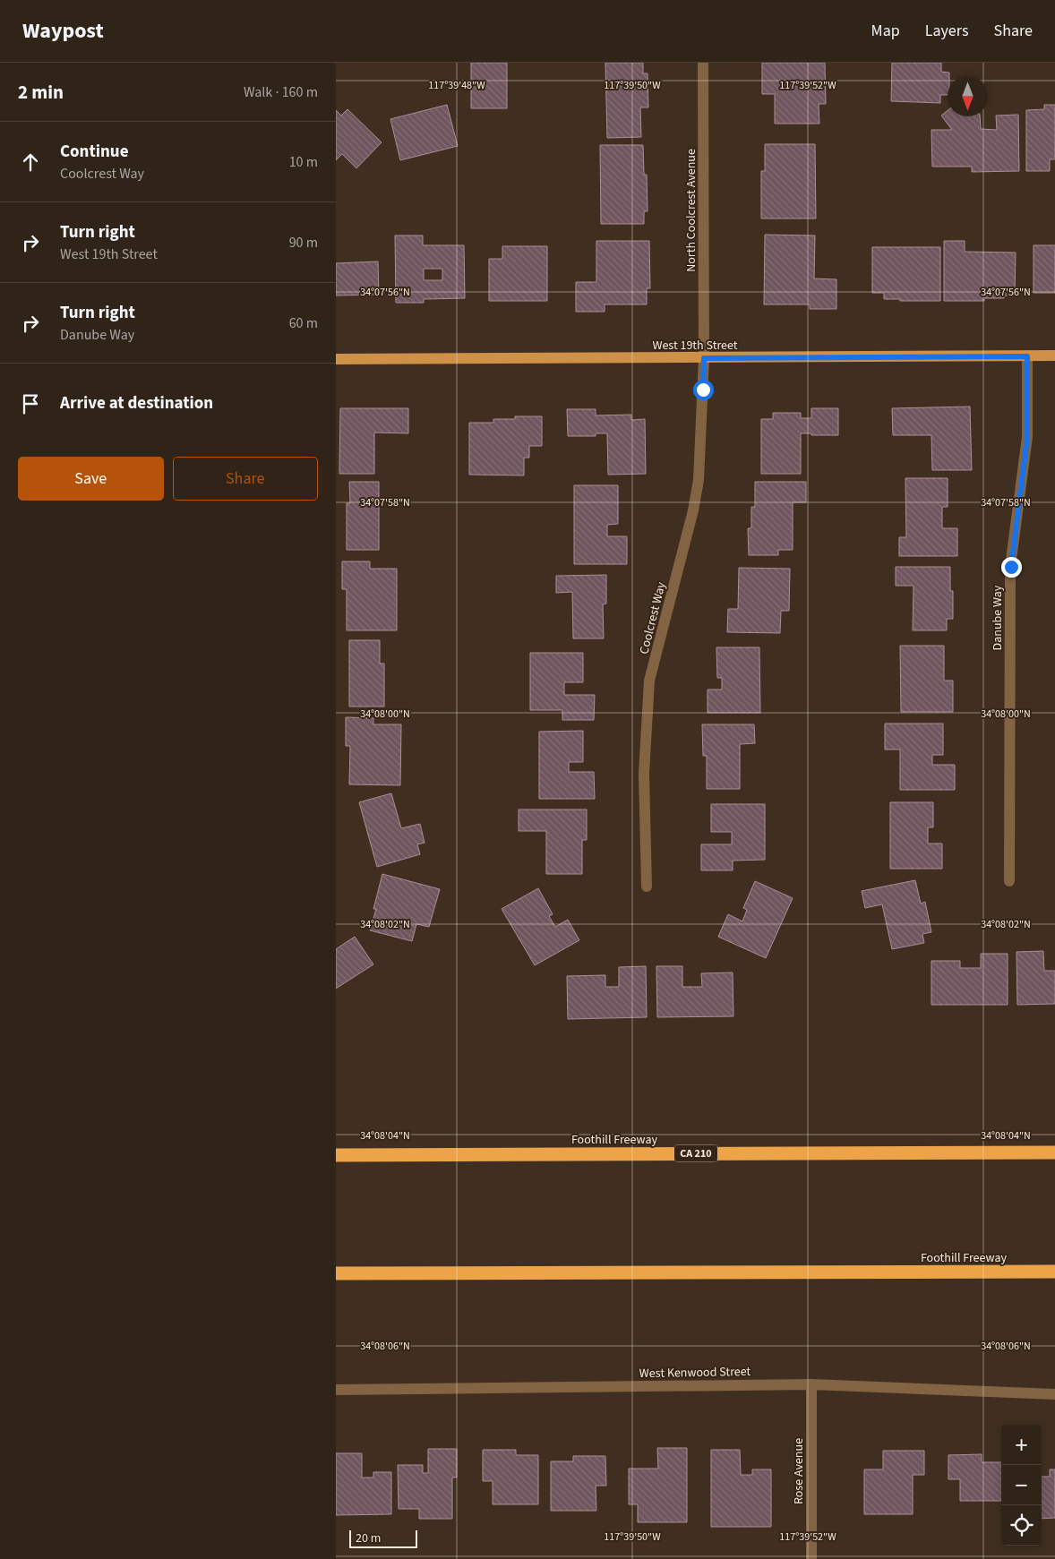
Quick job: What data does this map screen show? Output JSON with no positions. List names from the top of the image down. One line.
{"streets":{"highway":["Foothill Freeway","CA 210"],"main road":["West 19th Street"],"street":["North Coolcrest Avenue","Coolcrest Way","Danube Way","West Kenwood Street","Rose Avenue"]},"crossings":[["North Coolcrest Avenue","West 19th Street"],["North Coolcrest Avenue","Coolcrest Way"],["West 19th Street","Coolcrest Way"],["West 19th Street","Danube Way"],["West Kenwood Street","Rose Avenue"]],"scale_bar":"20 m","north":"bottom","page":{"header":"Waypost","nav":["Map","Layers","Share"],"heading":["2 min","Walk · 160 m"],"list":[["Continue","Coolcrest Way","10 m"],["Turn right","West 19th Street","90 m"],["Turn right","Danube Way","60 m"],"Arrive at destination"],"buttons":["Save","Share"],"map_buttons":["+","−"],"scale":"20 m"},"coordinates":["117°39'48\"W","117°39'50\"W","117°39'52\"W","34°07'56\"N","34°07'58\"N","34°08'00\"N","34°08'02\"N","34°08'04\"N","34°08'06\"N"]}
